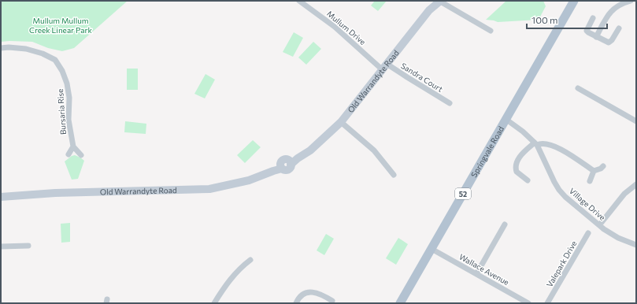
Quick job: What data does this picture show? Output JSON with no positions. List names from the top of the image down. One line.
{"streets":{"main road":["Old Warrandyte Road","Springvale Road","52"],"street":["Mullum Drive","Sandra Court","Bursaria Rise","Village Drive","Valepark Drive","Wallace Avenue"]},"crossings":[["Mullum Drive","Sandra Court"],["Mullum Drive","Old Warrandyte Road"],["Sandra Court","Old Warrandyte Road"],["Springvale Road","Village Drive"],["Springvale Road","Wallace Avenue"]],"parks":["Mullum Mullum Creek Linear Park"],"scale_bar":"100 m"}
